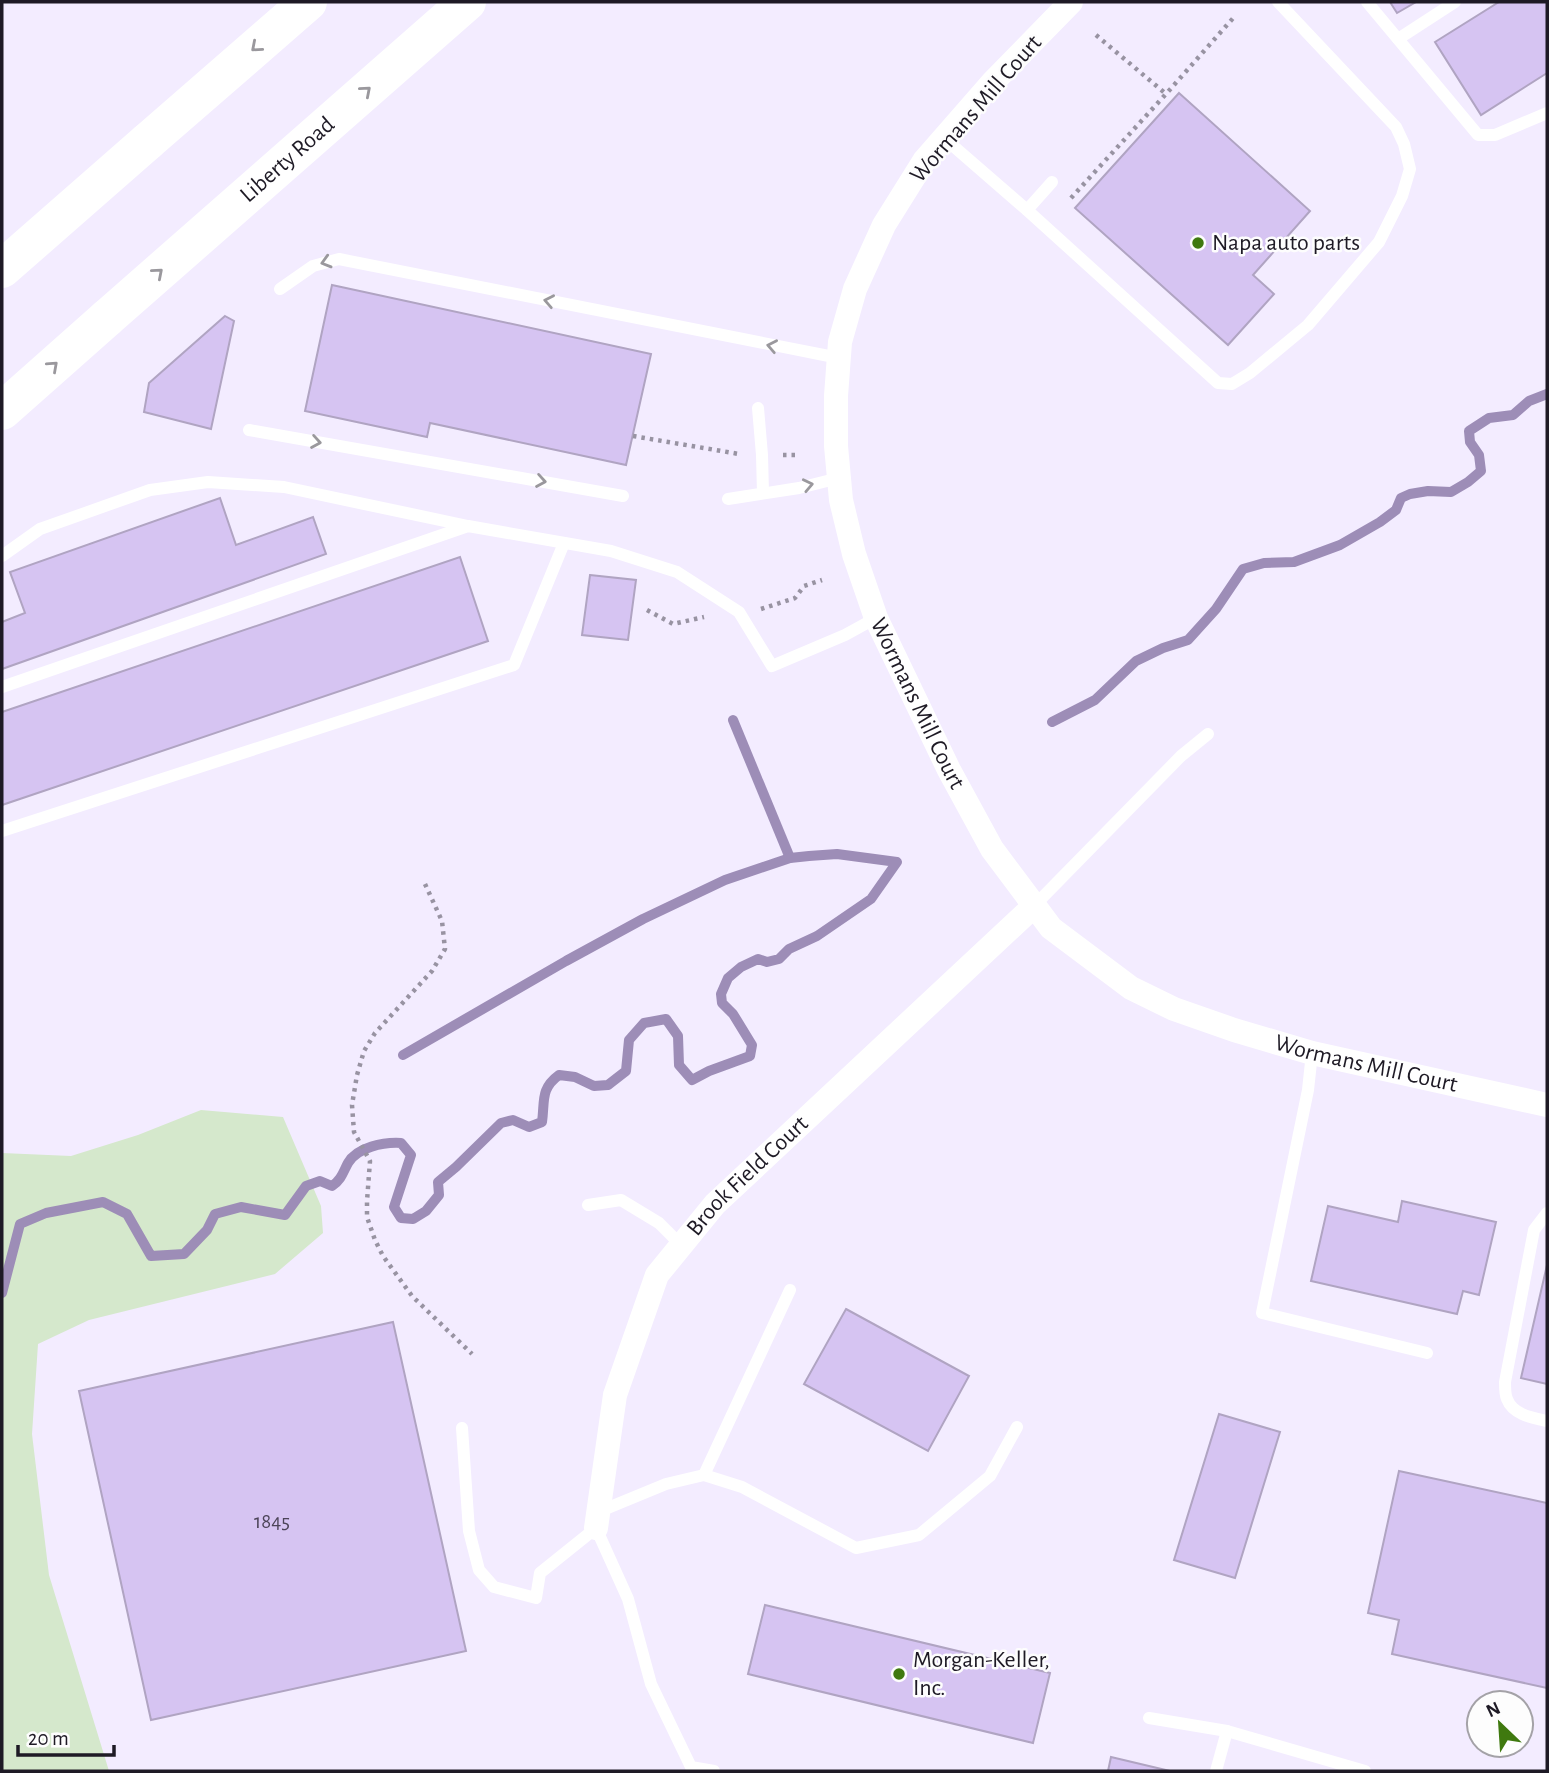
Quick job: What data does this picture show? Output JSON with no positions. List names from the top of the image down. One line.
{"streets":{"main road":["Liberty Road"],"street":["Wormans Mill Court","Brook Field Court"]},"crossings":[["Wormans Mill Court","Brook Field Court"]],"places":["Napa auto parts","Morgan-Keller, Inc."],"house_numbers":["1845"],"scale_bar":"20 m","north":"top left"}
